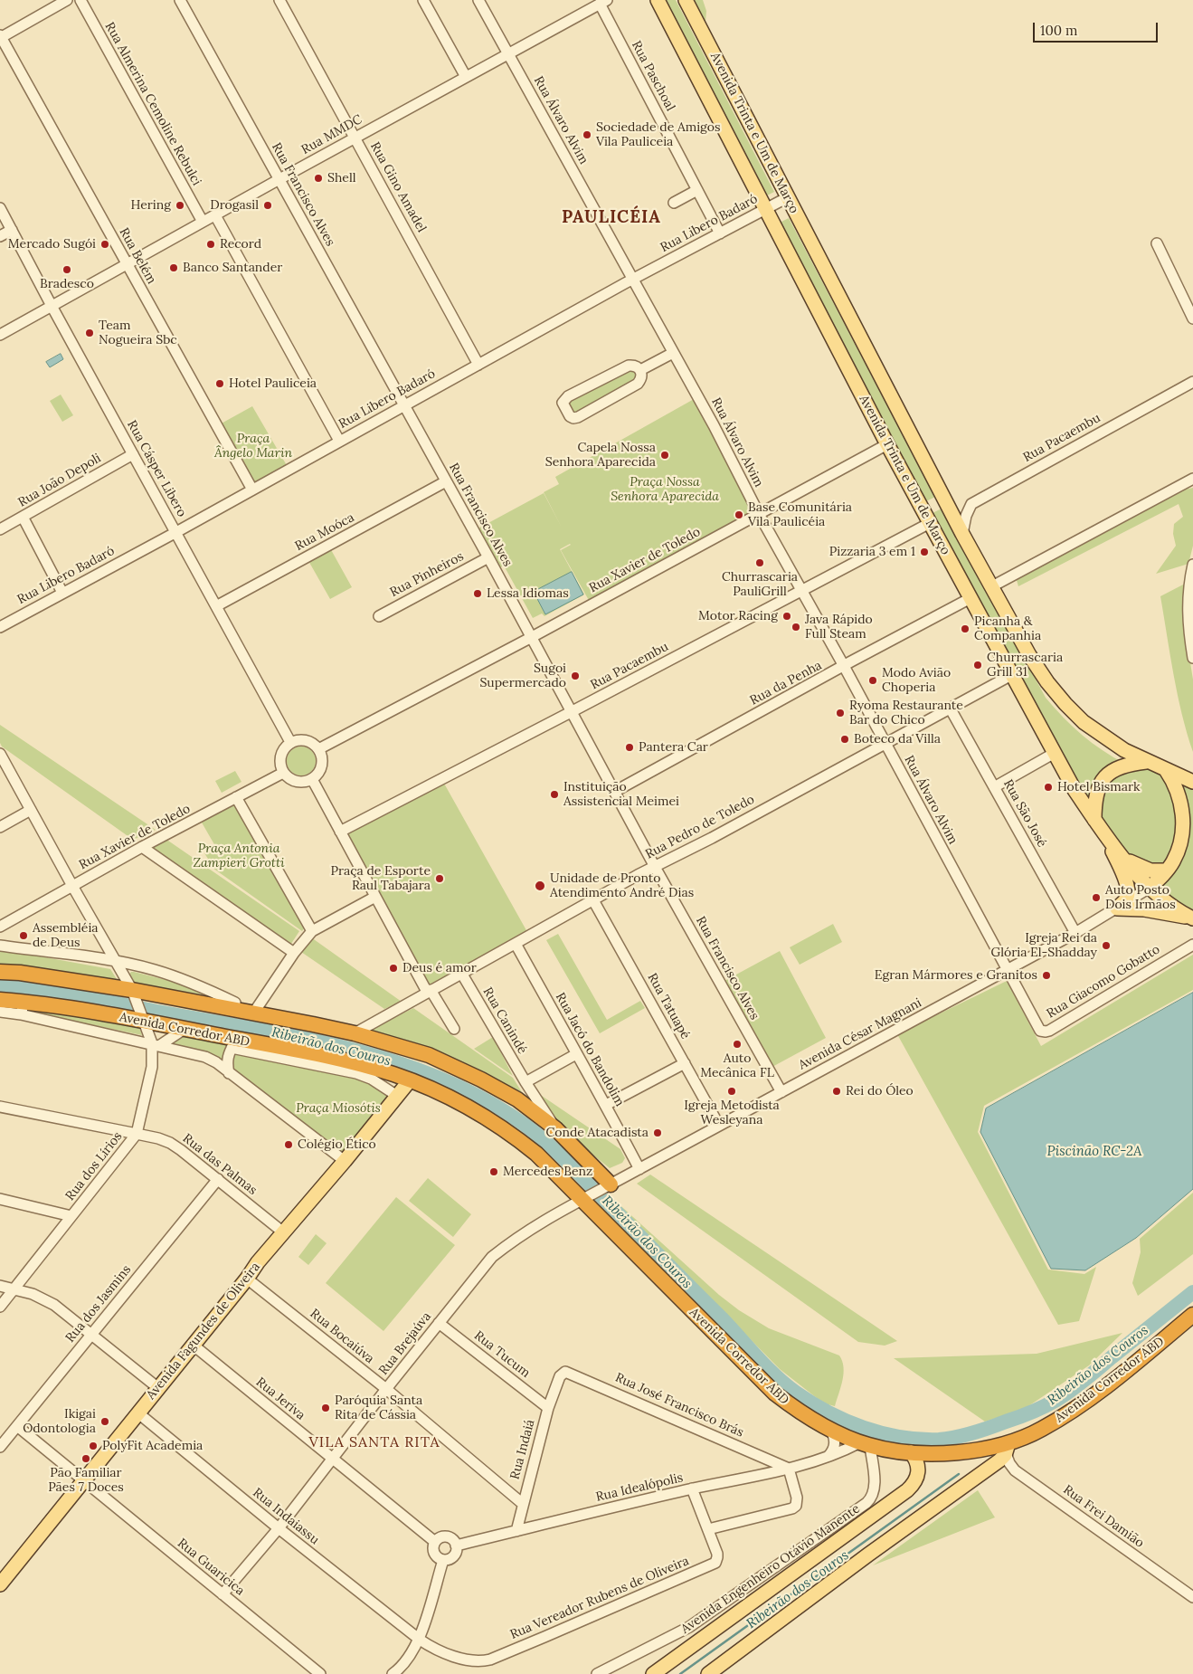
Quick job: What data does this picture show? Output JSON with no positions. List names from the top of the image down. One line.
{"streets":{"highway":["Avenida Corredor ABD"],"main road":["Avenida Trinta e Um de Março","Avenida Fagundes de Oliveira","Avenida Engenheiro Otávio Manente"],"street":["Rua Paschoal","Rua Almerina Cemoline Rebulci","Rua Álvaro Alvim","Rua MMDC","Rua Gino Amadel","Rua Francisco Alves","Rua Libero Badaró","Rua Belém","Rua Pacaembu","Rua Cásper Libero","Rua João Depoli","Rua Moóca","Rua Xavier de Toledo","Rua Pinheiros","Rua da Penha","Rua São José","Rua Pedro de Toledo","Rua Giacomo Gobatto","Rua Tatuapé","Rua Canindé","Avenida César Magnani","Rua Jacó do Bandolim","Rua das Palmas","Rua dos Lírios","Rua dos Jasmins","Rua Bocaiúva","Rua Brejaúva","Rua Tucum","Rua Jeríva","Rua José Francisco Brás","Rua Indaiá","Rua Idealópolis","Rua Indaiassu","Rua Frei Damião","Rua Guaricica","Rua Vereador Rubens de Oliveira"]},"crossings":[["Rua Paschoal","Rua MMDC"],["Rua Paschoal","Rua Libero Badaró"],["Rua Almerina Cemoline Rebulci","Rua MMDC"],["Rua Álvaro Alvim","Rua MMDC"],["Rua Álvaro Alvim","Rua Libero Badaró"],["Rua Álvaro Alvim","Rua Pacaembu"],["Rua Álvaro Alvim","Rua Xavier de Toledo"],["Rua Álvaro Alvim","Rua da Penha"],["Rua Álvaro Alvim","Rua Pedro de Toledo"],["Rua Álvaro Alvim","Rua Giacomo Gobatto"],["Rua Álvaro Alvim","Avenida César Magnani"],["Avenida Trinta e Um de Março","Rua Libero Badaró"],["Avenida Trinta e Um de Março","Rua Pacaembu"],["Avenida Trinta e Um de Março","Rua Xavier de Toledo"],["Avenida Trinta e Um de Março","Rua da Penha"],["Avenida Trinta e Um de Março","Rua Pedro de Toledo"],["Avenida Trinta e Um de Março","Avenida César Magnani"],["Rua MMDC","Rua Gino Amadel"],["Rua MMDC","Rua Francisco Alves"],["Rua MMDC","Rua Belém"],["Rua MMDC","Rua Cásper Libero"],["Rua Gino Amadel","Rua Libero Badaró"],["Rua Francisco Alves","Rua Libero Badaró"],["Rua Francisco Alves","Rua Pacaembu"],["Rua Francisco Alves","Rua Moóca"],["Rua Francisco Alves","Rua Xavier de Toledo"],["Rua Francisco Alves","Rua Pinheiros"],["Rua Francisco Alves","Rua da Penha"],["Rua Francisco Alves","Rua Pedro de Toledo"],["Rua Francisco Alves","Avenida César Magnani"],["Rua Libero Badaró","Rua Belém"],["Rua Libero Badaró","Rua Cásper Libero"],["Rua Cásper Libero","Rua João Depoli"],["Rua Cásper Libero","Rua Moóca"],["Rua Cásper Libero","Rua Xavier de Toledo"],["Rua Xavier de Toledo","Rua dos Lírios"],["Rua São José","Rua Pedro de Toledo"],["Rua São José","Avenida César Magnani"],["Rua Pedro de Toledo","Rua Tatuapé"],["Rua Pedro de Toledo","Rua Canindé"],["Rua Pedro de Toledo","Rua Jacó do Bandolim"],["Rua Giacomo Gobatto","Avenida César Magnani"],["Rua Tatuapé","Avenida César Magnani"],["Avenida Corredor ABD","Avenida César Magnani"],["Avenida Corredor ABD","Rua dos Lírios"],["Avenida Corredor ABD","Avenida Fagundes de Oliveira"],["Avenida Corredor ABD","Rua Brejaúva"],["Avenida Corredor ABD","Rua Idealópolis"],["Avenida Corredor ABD","Rua Frei Damião"],["Avenida Corredor ABD","Avenida Engenheiro Otávio Manente"],["Avenida César Magnani","Rua Jacó do Bandolim"],["Avenida César Magnani","Rua Brejaúva"],["Rua das Palmas","Rua dos Lírios"],["Rua das Palmas","Rua dos Jasmins"],["Rua das Palmas","Avenida Fagundes de Oliveira"],["Rua dos Jasmins","Rua Guaricica"],["Avenida Fagundes de Oliveira","Rua Bocaiúva"],["Avenida Fagundes de Oliveira","Rua Jeríva"],["Avenida Fagundes de Oliveira","Rua Indaiassu"],["Avenida Fagundes de Oliveira","Rua Guaricica"],["Rua Bocaiúva","Rua Brejaúva"],["Rua Bocaiúva","Rua Indaiá"],["Rua Brejaúva","Rua Tucum"],["Rua Brejaúva","Rua Jeríva"],["Rua Brejaúva","Rua Indaiassu"],["Rua Brejaúva","Rua Guaricica"],["Rua Tucum","Rua Indaiá"],["Rua Jeríva","Rua Idealópolis"],["Rua José Francisco Brás","Rua Indaiá"],["Rua José Francisco Brás","Rua Idealópolis"],["Rua Indaiá","Rua Idealópolis"],["Rua Idealópolis","Avenida Engenheiro Otávio Manente"],["Rua Idealópolis","Rua Vereador Rubens de Oliveira"],["Rua Indaiassu","Rua Vereador Rubens de Oliveira"]],"districts":["PAULICÉIA","VILA SANTA RITA"],"water":["Ribeirão dos Couros","Piscinão RC-2A"],"parks":["Praça Ângelo Marin","Praça Nossa Senhora Aparecida","Praça Antonia Zampieri Grotti","Praça Miosótis"],"places":["Sociedade de Amigos Vila Pauliceia","Shell","Hering","Drogasil","Mercado Sugói","Record","Banco Santander","Bradesco","Team Nogueira Sbc","Hotel Pauliceia","Capela Nossa Senhora Aparecida","Base Comunitária Vila Paulicéia","Pizzaria 3 em 1","Churrascaria PauliGrill","Lessa Idiomas","Motor Racing","Java Rápido Full Steam","Picanha & Companhia","Churrascaria Grill 31","Sugoi Supermercado","Modo Avião Choperia","Ryoma Restaurante Bar do Chico","Boteco da Villa","Pantera Car","Hotel Bismark","Instituição Assistencial Meimei","Praça de Esporte Raul Tabajara","Unidade de Pronto Atendimento André Dias","Auto Posto Dois Irmãos","Assembléia de Deus","Igreja Rei da Glória El-Shadday","Deus é amor","Egran Mármores e Granitos","Auto Mecânica FL","Igreja Metodista Wesleyana","Rei do Óleo","Conde Atacadista","Colégio Ético","Mercedes Benz","Paróquia Santa Rita de Cássia","Ikigai Odontologia","PolyFit Academia","Pão Familiar Pães 7 Doces"],"scale_bar":"100 m"}
